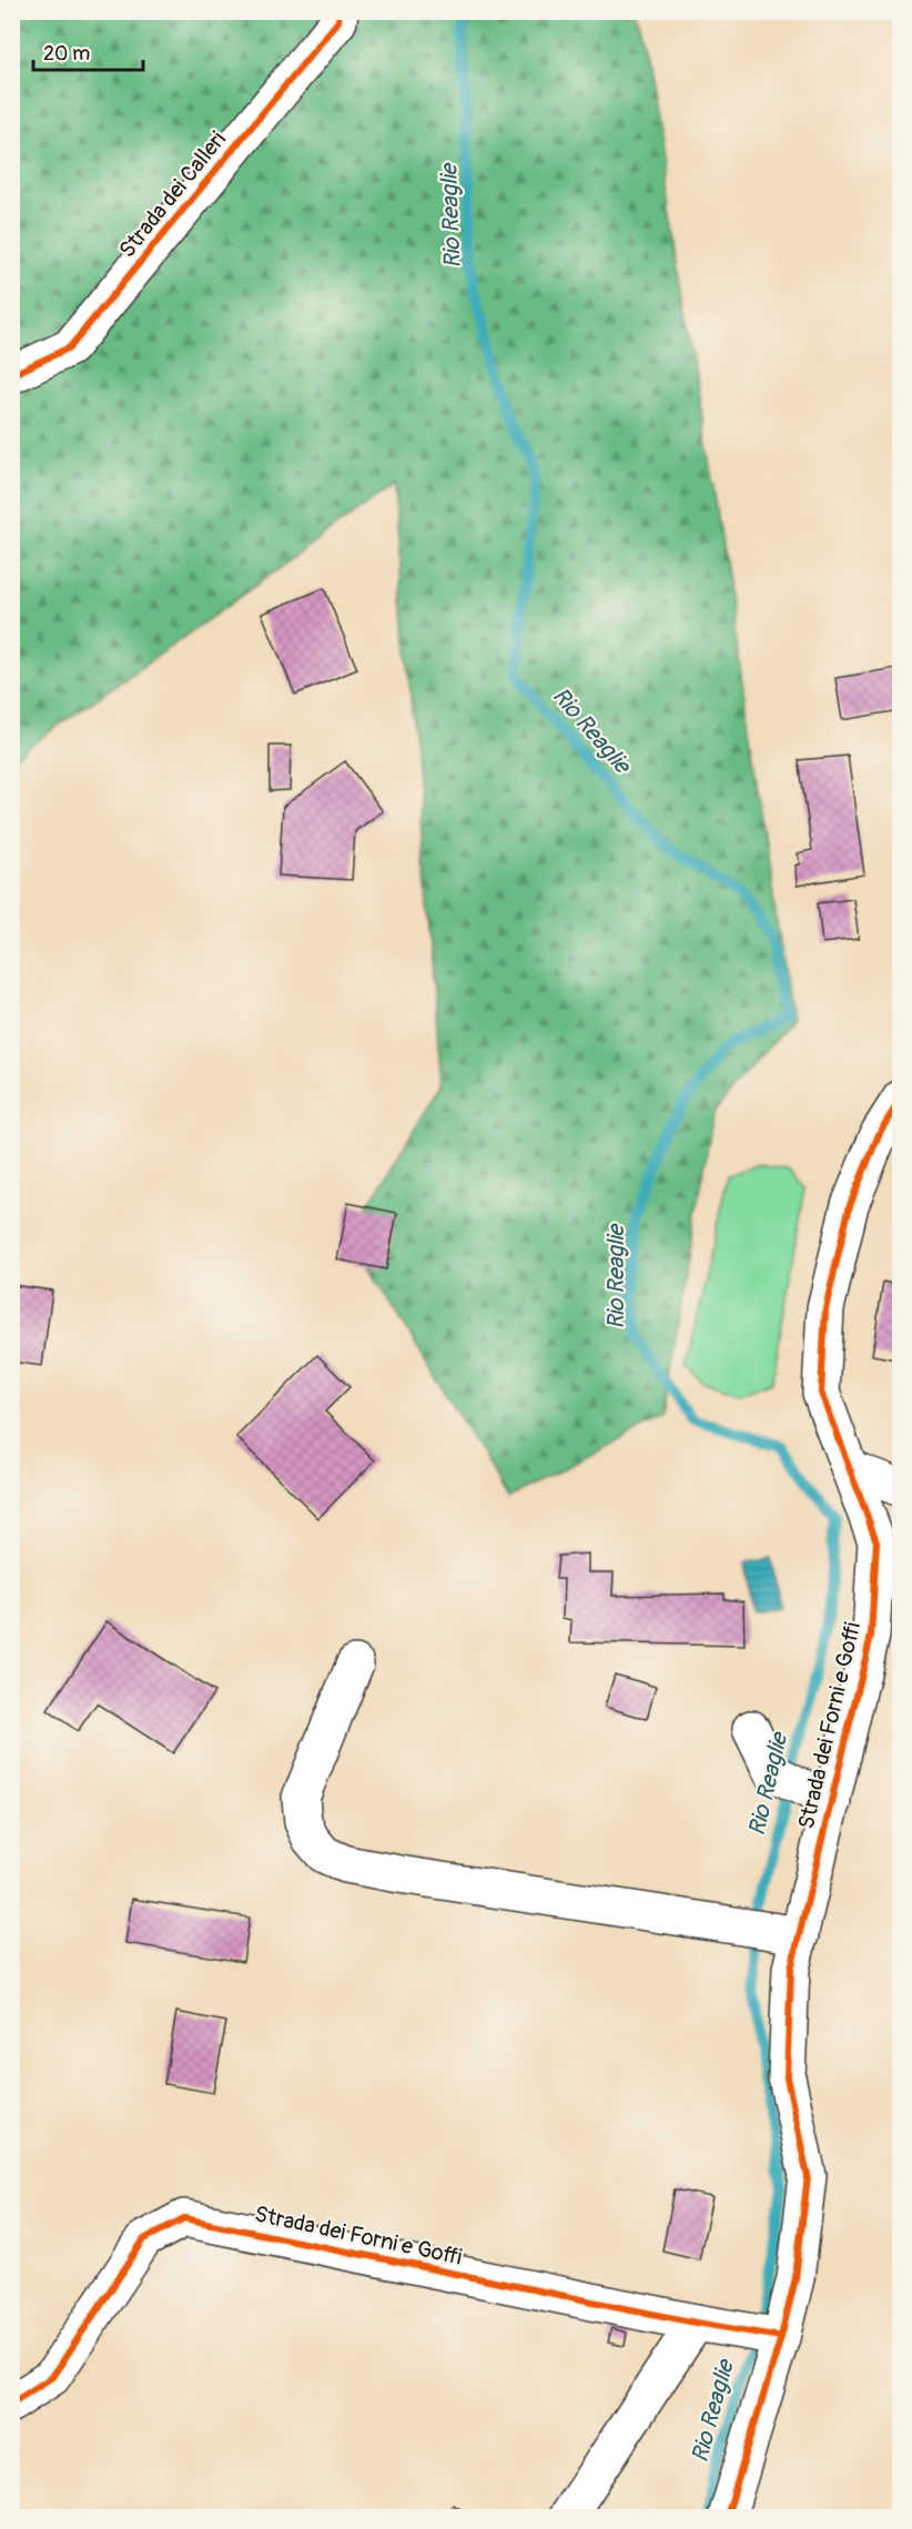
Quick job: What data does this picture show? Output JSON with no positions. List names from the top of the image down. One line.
{"streets":{"street":["Strada dei Calleri","Strada dei Forni e Goffi"]},"water":["Rio Reaglie"],"scale_bar":"20 m"}
